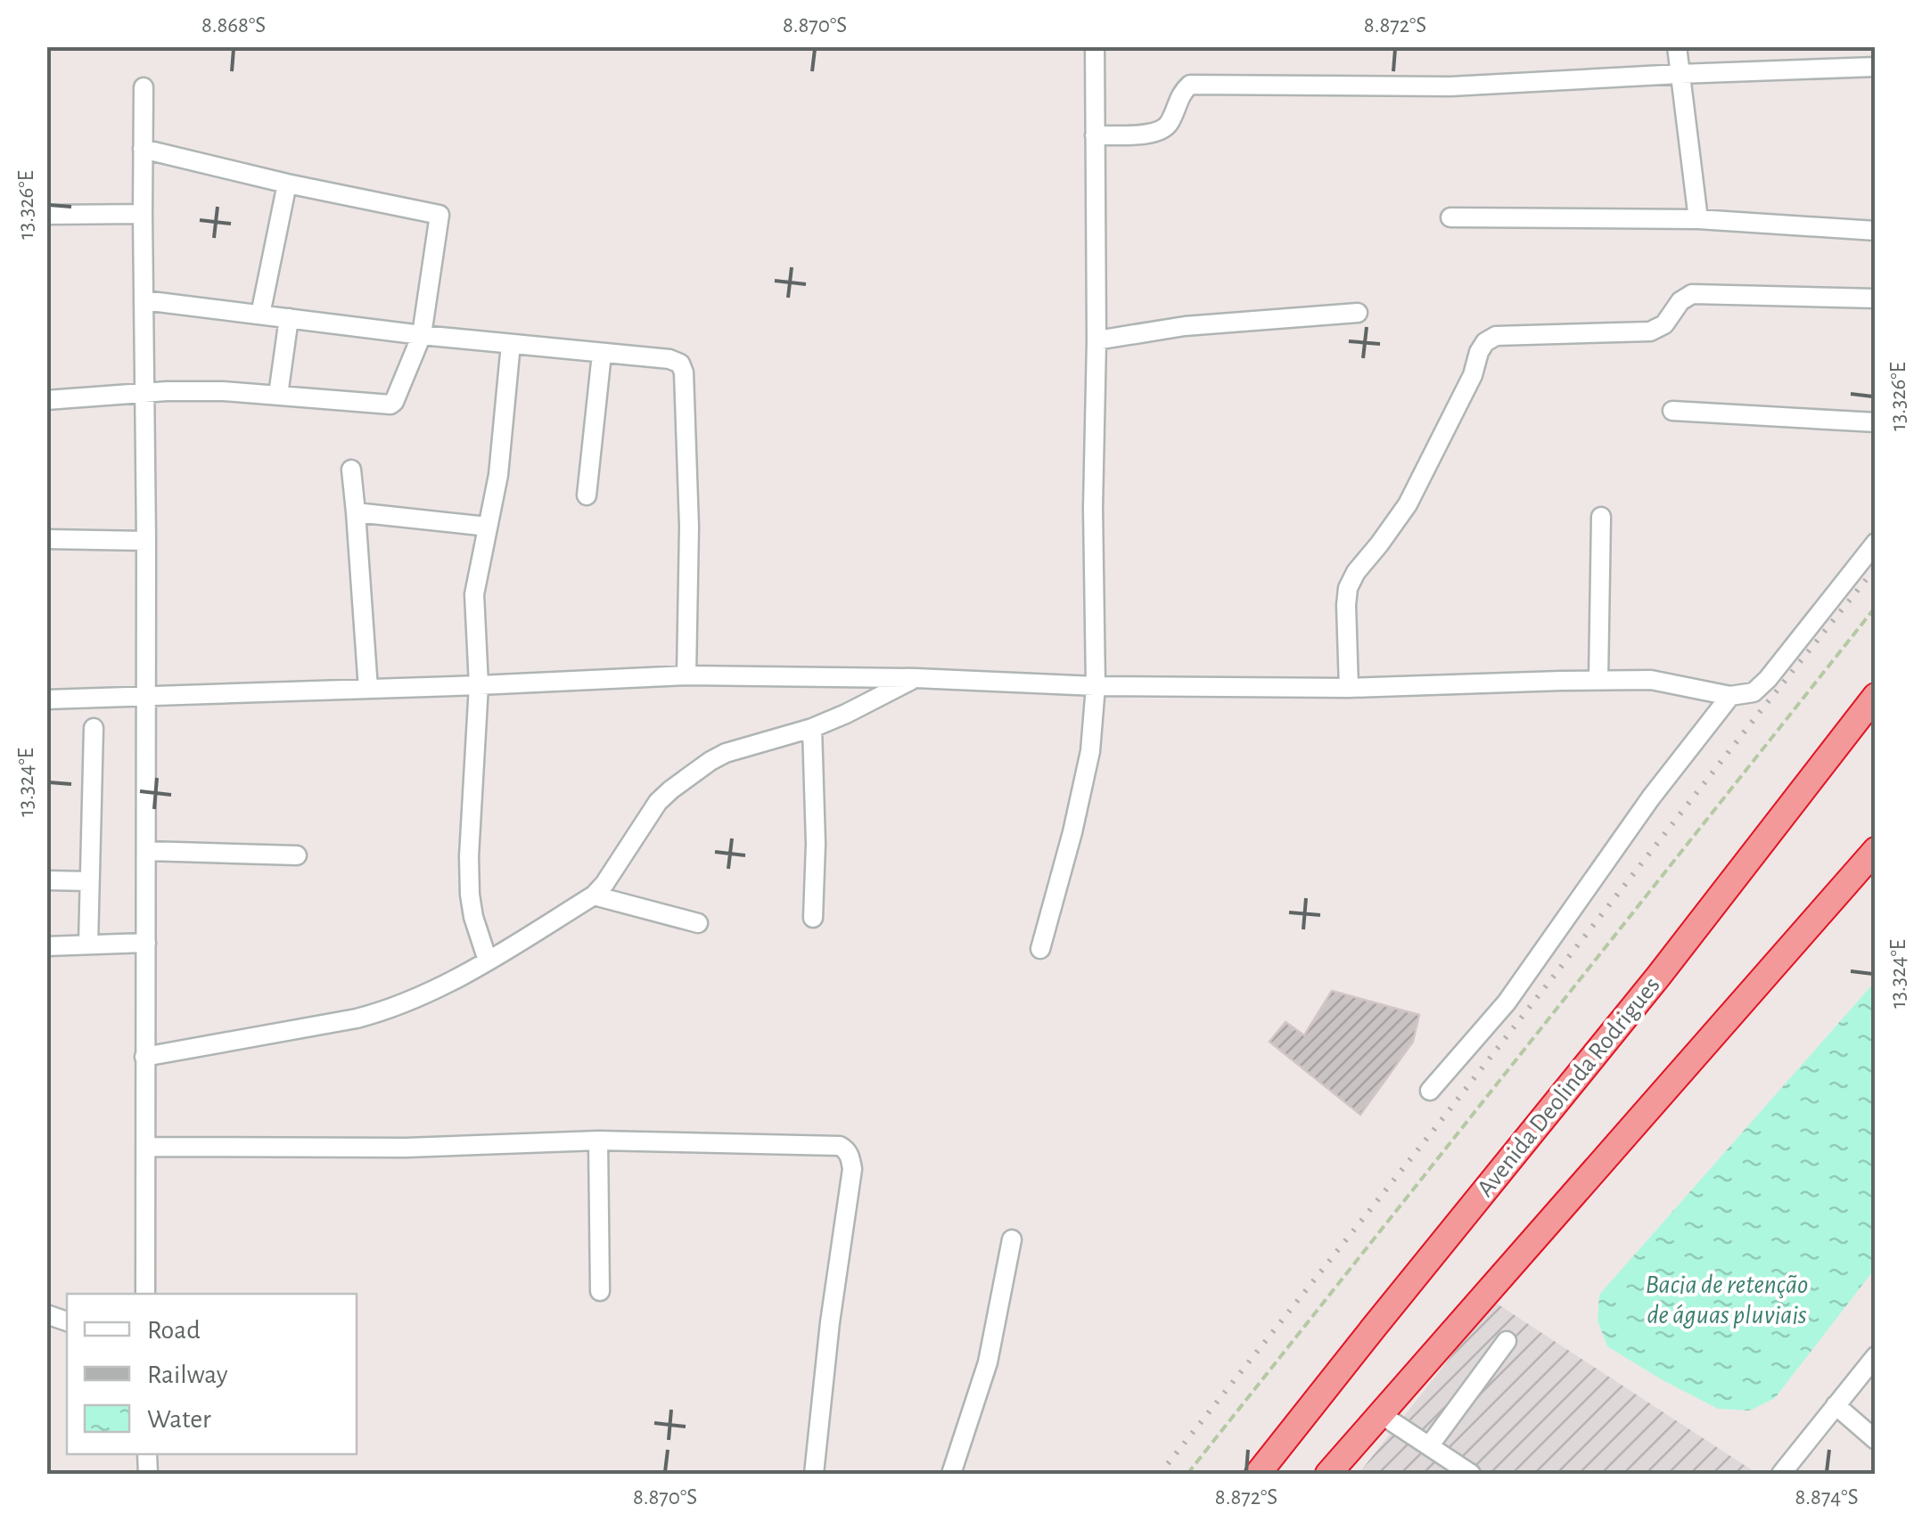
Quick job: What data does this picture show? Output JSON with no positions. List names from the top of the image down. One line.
{"streets":{"highway":["Avenida Deolinda Rodrigues"]},"water":["Bacia de retenção de águas pluviais"],"legend":["Road","Railway","Water"],"coordinates":["8.868°S","8.870°S","8.872°S","13.326°E","13.324°E","8.874°S"]}
